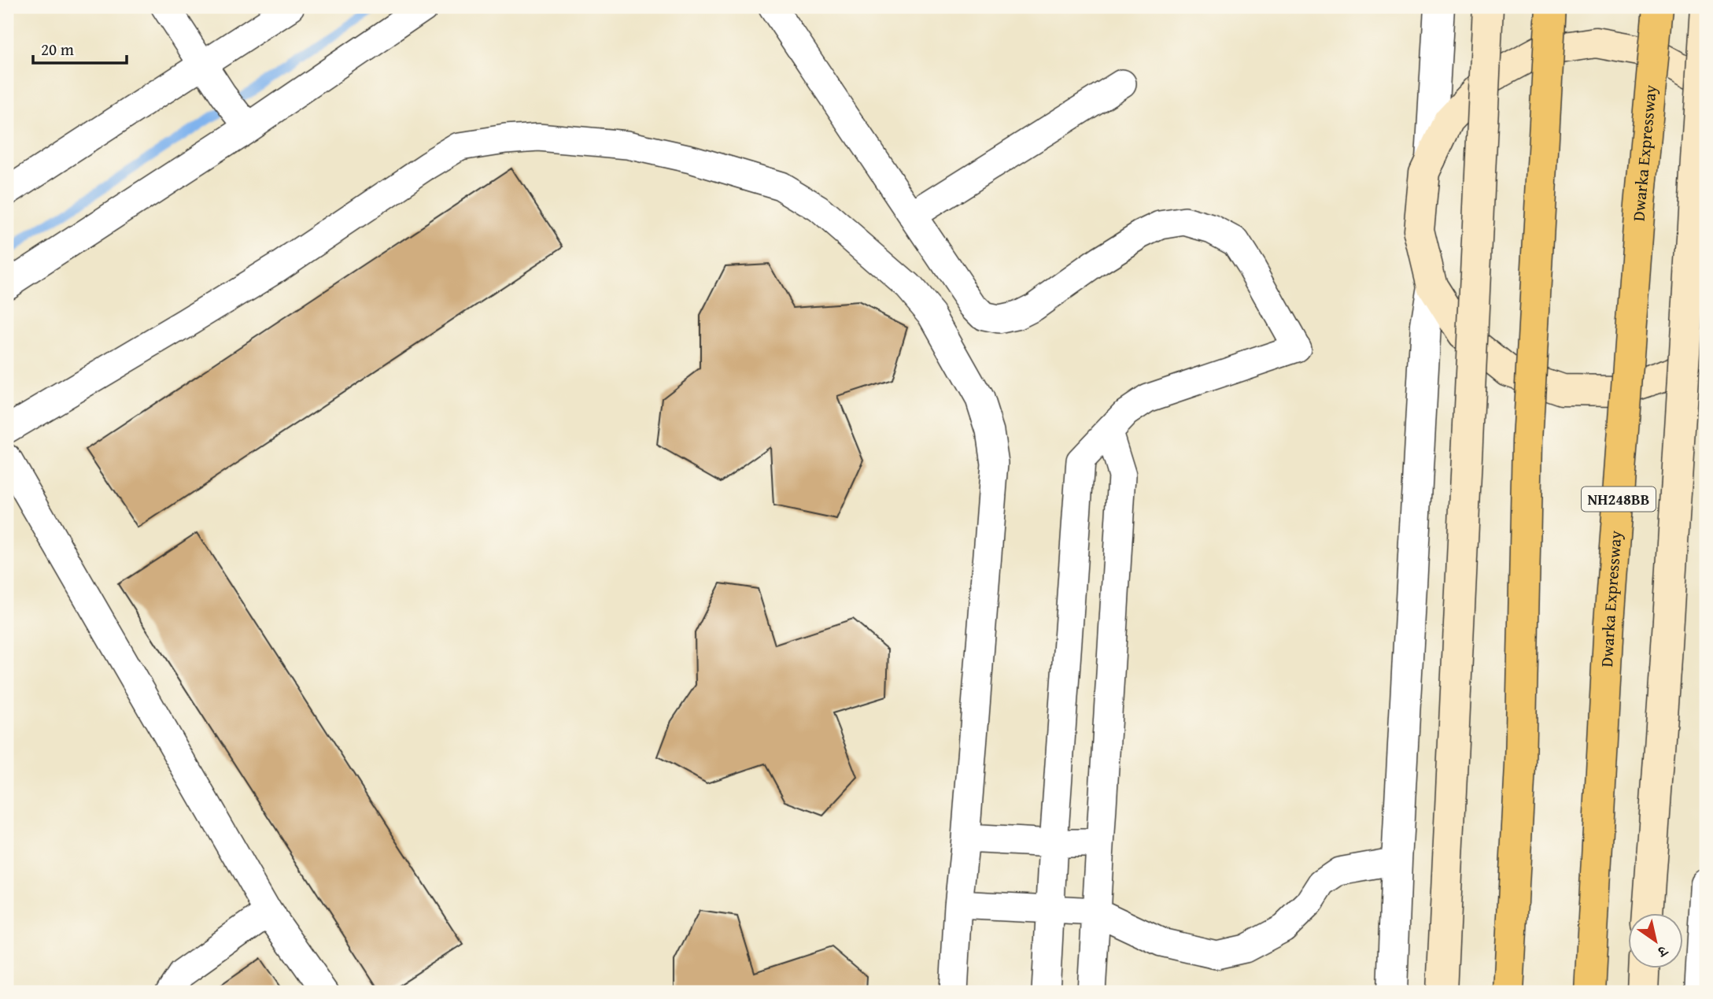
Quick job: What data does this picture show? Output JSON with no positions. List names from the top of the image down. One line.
{"streets":{"highway":["Dwarka Expressway","NH248BB"]},"scale_bar":"20 m","north":"bottom right"}
